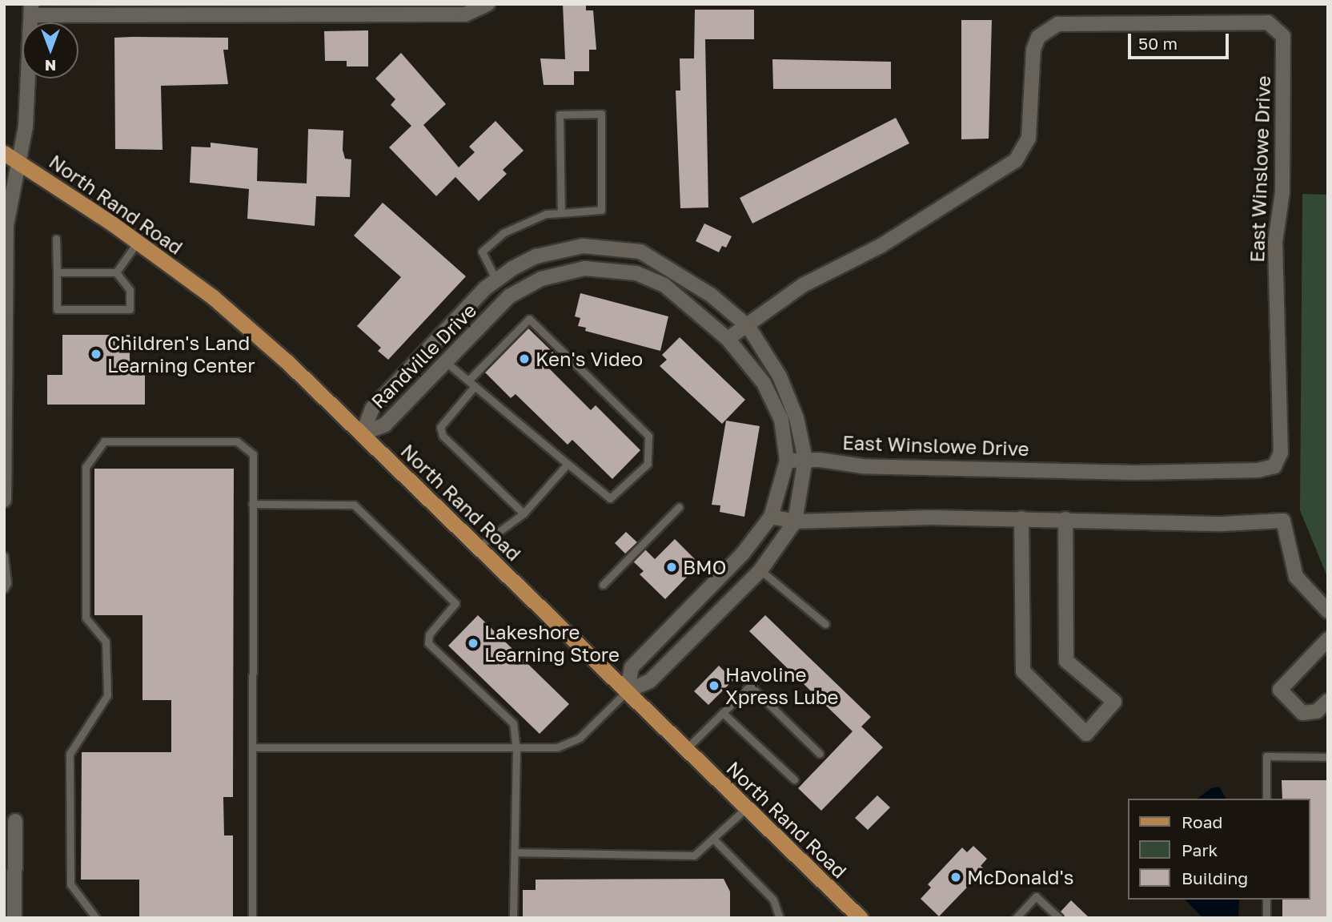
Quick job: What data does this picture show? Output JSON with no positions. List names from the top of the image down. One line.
{"streets":{"main road":["North Rand Road"],"street":["East Winslowe Drive","Randville Drive"]},"crossings":[["East Winslowe Drive","Randville Drive"],["North Rand Road","Randville Drive"]],"places":["Children's Land Learning Center","Ken's Video","BMO","Lakeshore Learning Store","Havoline Xpress Lube","McDonald's"],"legend":["Road","Park","Building"],"scale_bar":"50 m","north":"bottom"}
